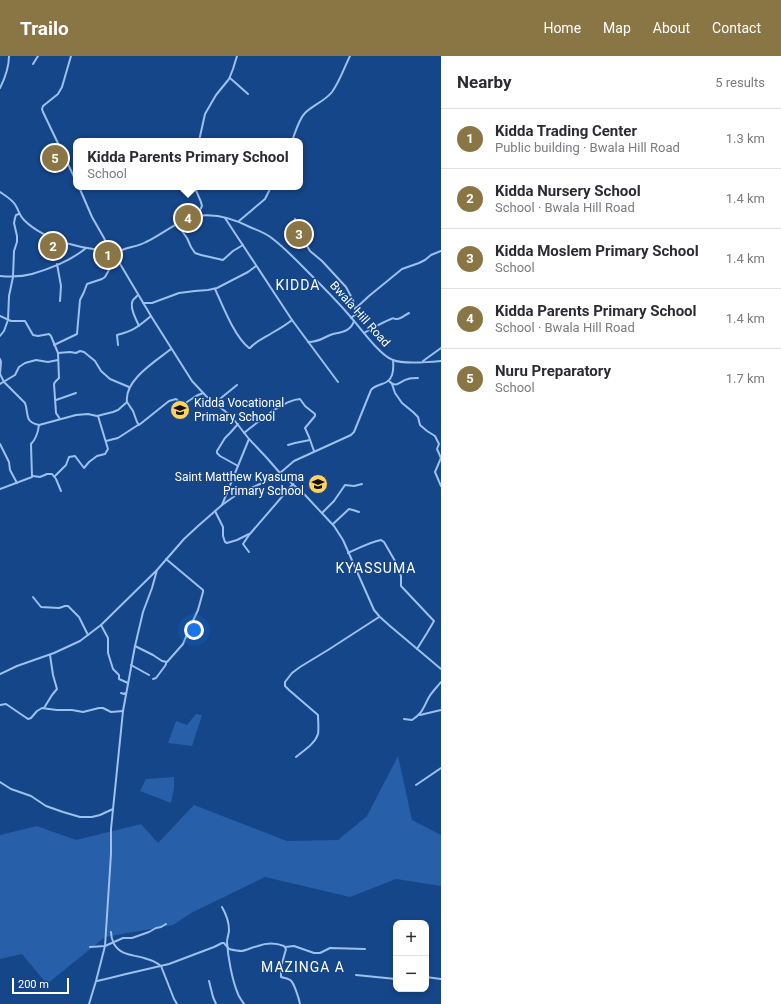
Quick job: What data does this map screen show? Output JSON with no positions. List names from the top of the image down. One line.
{"streets":{"street":["Bwala Hill Road"]},"districts":["KIDDA","KYASSUMA","MAZINGA A"],"places":{"school or university":["Kidda Vocational Primary School","Saint Matthew Kyasuma Primary School"]},"scale_bar":"200 m","page":{"header":"Trailo","nav":["Home","Map","About","Contact"],"heading":["Nearby","5 results"],"list":[{"mark":"1","name":"Kidda Trading Center","note":"Public building · Bwala Hill Road","value":"1.3 km"},{"mark":"2","name":"Kidda Nursery School","note":"School · Bwala Hill Road","value":"1.4 km"},{"mark":"3","name":"Kidda Moslem Primary School","note":"School","value":"1.4 km"},{"mark":"4","name":"Kidda Parents Primary School","note":"School · Bwala Hill Road","value":"1.4 km"},{"mark":"5","name":"Nuru Preparatory","note":"School","value":"1.7 km"}],"popup":["Kidda Parents Primary School","School"],"pins":["5","4","3","2","1"],"map_buttons":["+","−"],"scale":"200 m"}}
